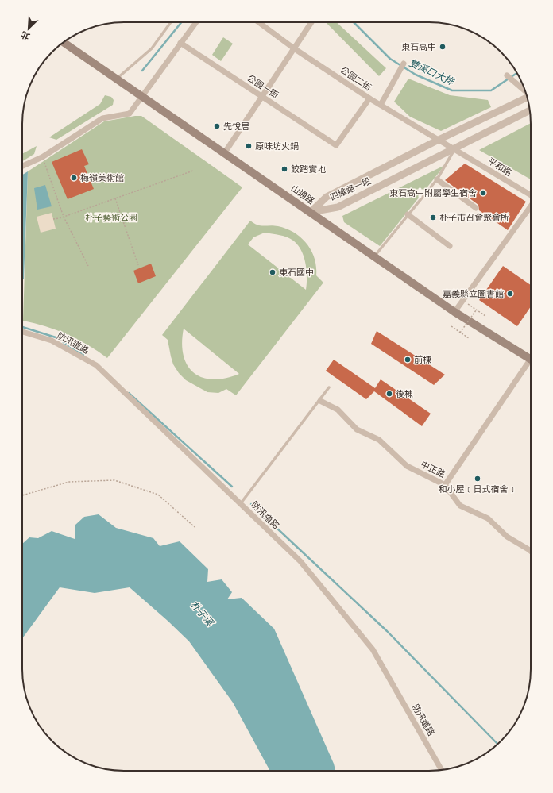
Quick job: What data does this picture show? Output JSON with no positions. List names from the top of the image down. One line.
{"streets":{"main road":["山通路"],"street":["公園二街","公園一街","平和路","四維路一段","防汛道路","中正路"]},"crossings":[["公園二街","公園一街"],["公園二街","平和路"],["公園二街","四維路一段"],["平和路","四維路一段"],["四維路一段","山通路"]],"water":["雙溪口大排","朴子溪"],"parks":["朴子藝術公園"],"places":["東石高中","先悅居","原味坊火鍋","餃踏實地","梅嶺美術館","東石高中附屬學生宿舍","朴子市召會聚會所","東石國中","嘉義縣立圖書館","前棟","後棟","和小屋﹝日式宿舍﹞"],"north":"bottom left"}
